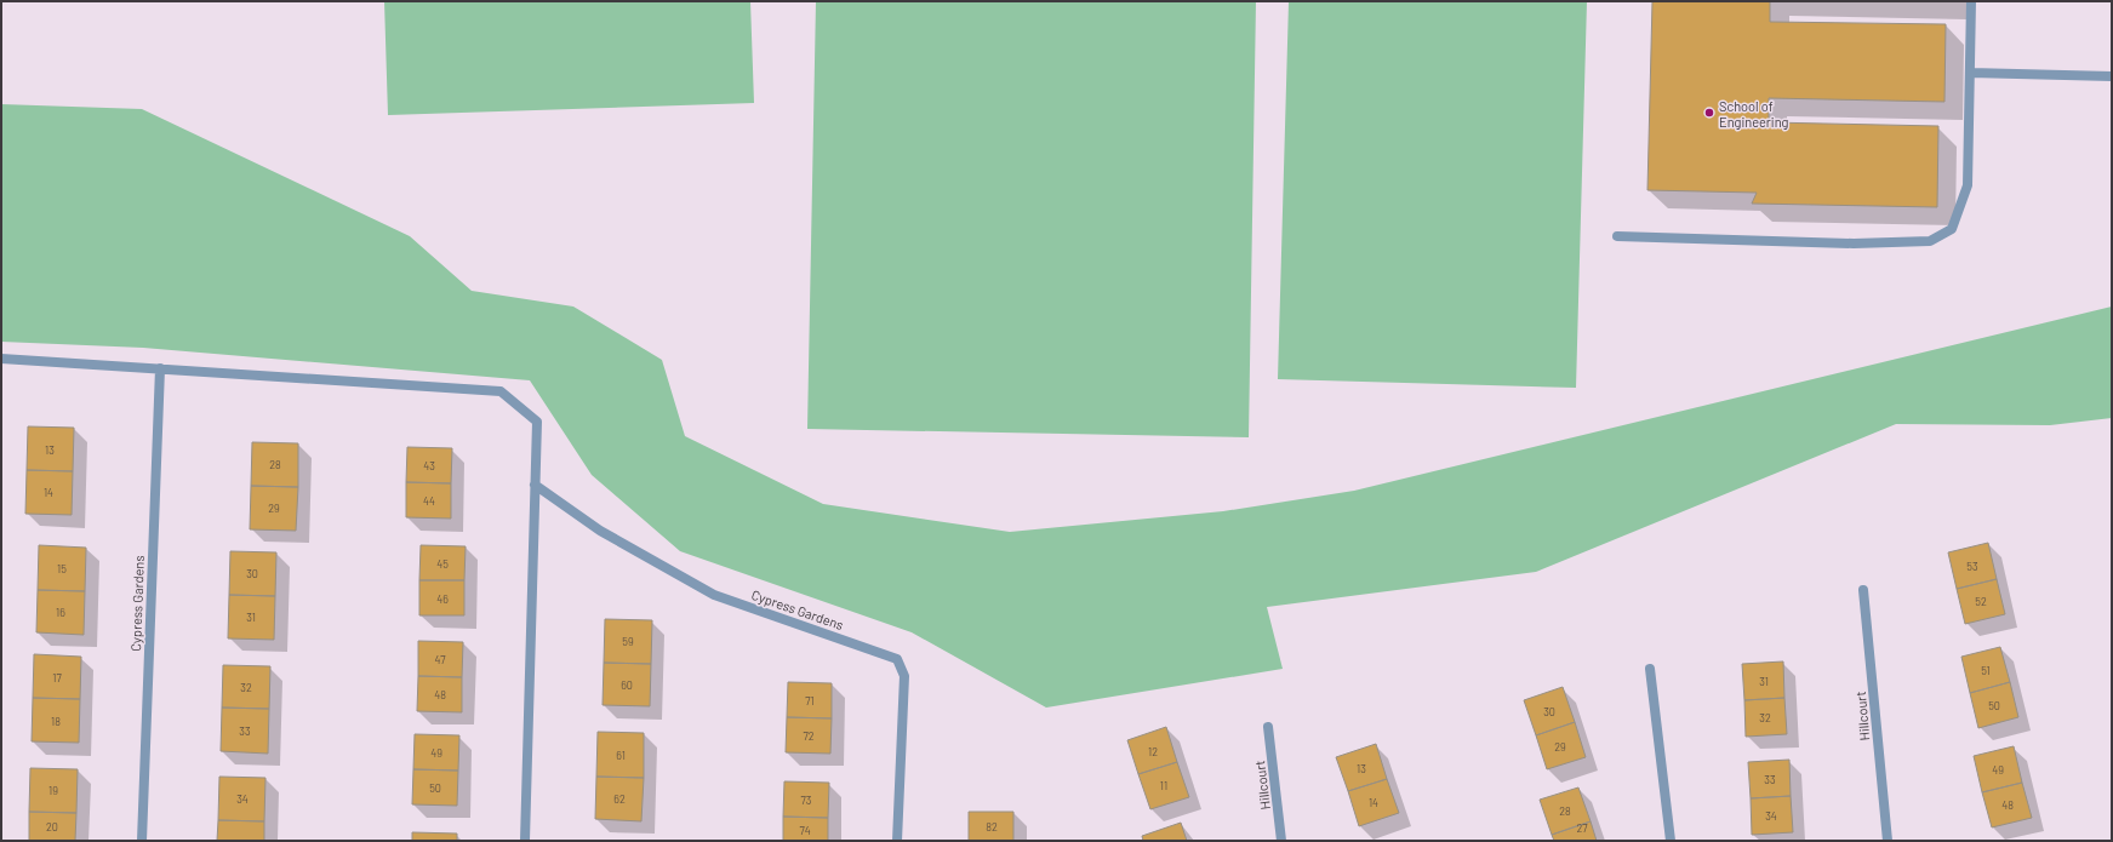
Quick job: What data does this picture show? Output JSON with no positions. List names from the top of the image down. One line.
{"streets":{"street":["Cypress Gardens","Hillcourt"]},"places":["School of Engineering"],"house_numbers":["13","28","43","14","44","29","45","53","15","30","46","52","16","31","59","47","51","17","31","60","32","48","71","50","30","32","18","33","72","29","12","49","61","13","49","33","11","50","19","34","62","73","14","48","28","34","20","82","27","74"]}
